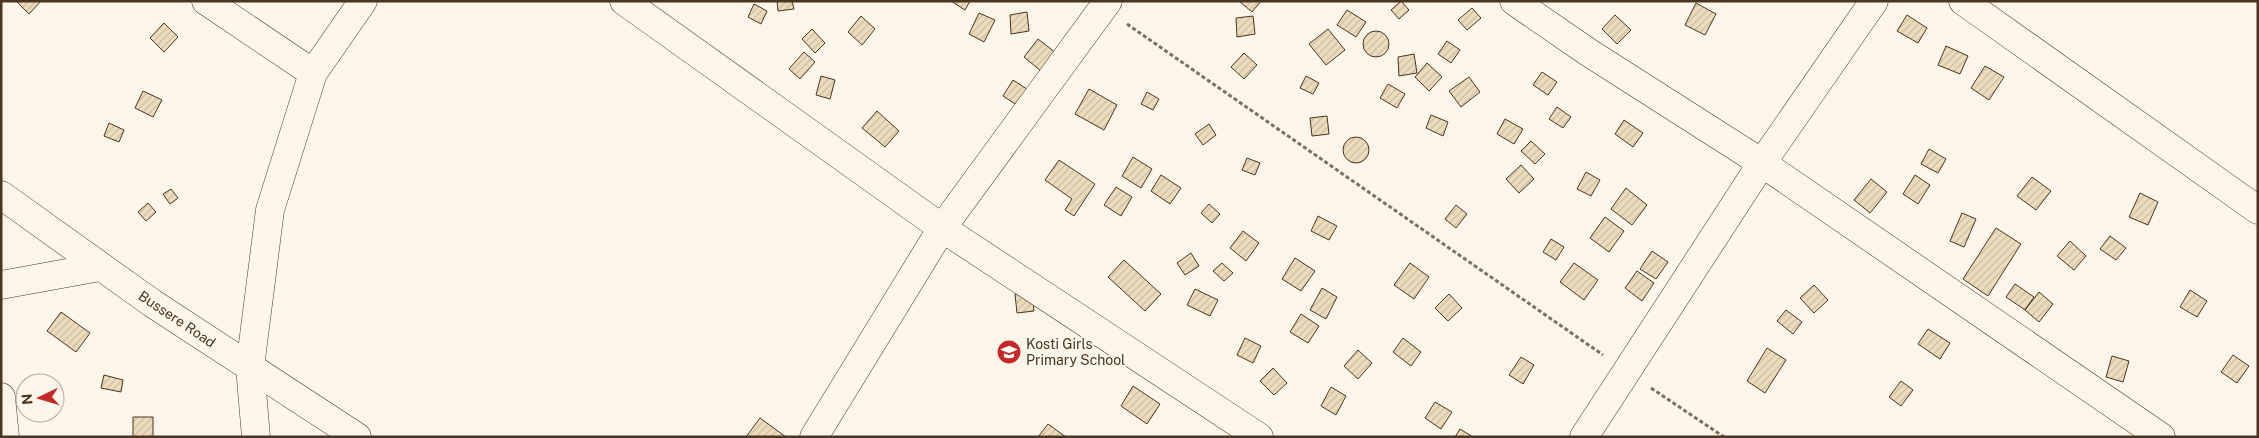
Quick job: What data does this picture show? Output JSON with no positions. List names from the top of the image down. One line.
{"streets":{"street":["Bussere Road"]},"places":{"school or university":["Kosti Girls Primary School"]},"north":"left"}
